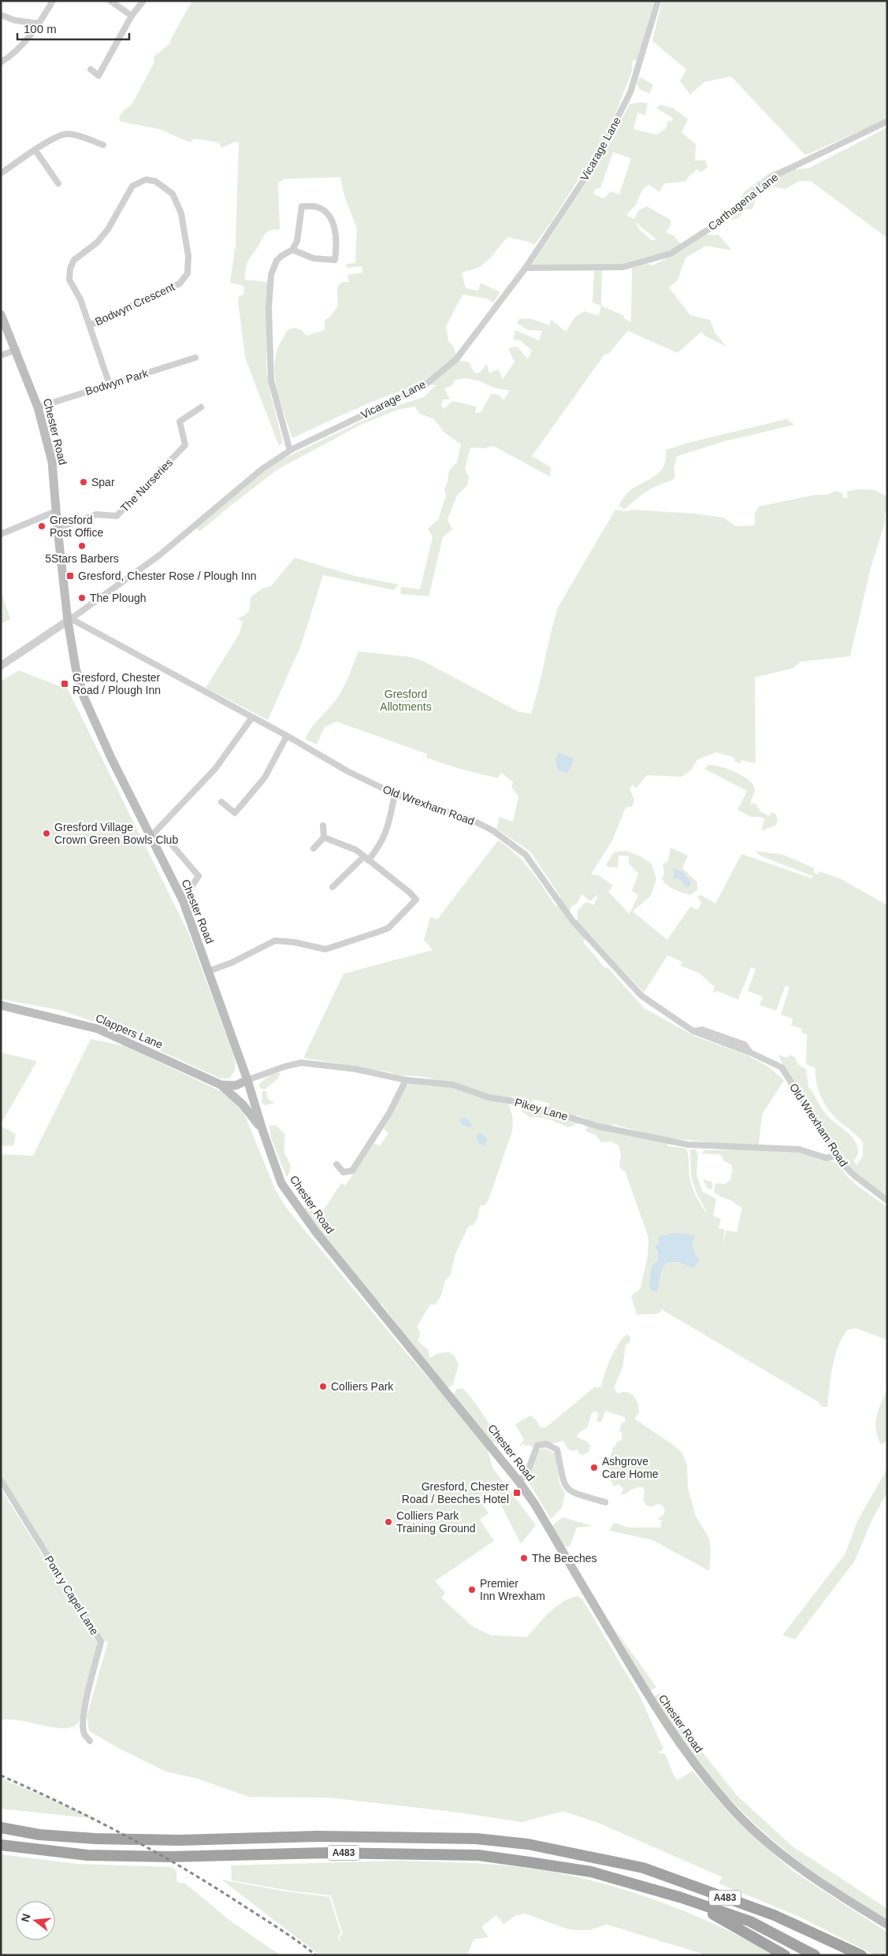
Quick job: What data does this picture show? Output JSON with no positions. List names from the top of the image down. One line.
{"streets":{"highway":["A483"],"main road":["Chester Road","Clappers Lane"],"street":["Vicarage Lane","Carthagena Lane","Bodwyn Crescent","Bodwyn Park","The Nurseries","Old Wrexham Road","Pikey Lane","Pont y Capel Lane"]},"crossings":[["Vicarage Lane","Carthagena Lane"],["Vicarage Lane","Chester Road"],["Vicarage Lane","Old Wrexham Road"],["Bodwyn Crescent","Bodwyn Park"],["Bodwyn Park","Chester Road"],["Chester Road","The Nurseries"],["Chester Road","Old Wrexham Road"],["Chester Road","Clappers Lane"],["Chester Road","Pikey Lane"],["Old Wrexham Road","Pikey Lane"],["Clappers Lane","Pikey Lane"]],"parks":["Gresford Allotments"],"places":{"other":["Spar","Gresford Post Office","5Stars Barbers","The Plough","Gresford Village Crown Green Bowls Club","Colliers Park","Ashgrove Care Home","Colliers Park Training Ground","The Beeches","Premier Inn Wrexham"],"transit":["Gresford, Chester Rose / Plough Inn","Gresford, Chester Road / Plough Inn","Gresford, Chester Road / Beeches Hotel"]},"scale_bar":"100 m","north":"left"}
